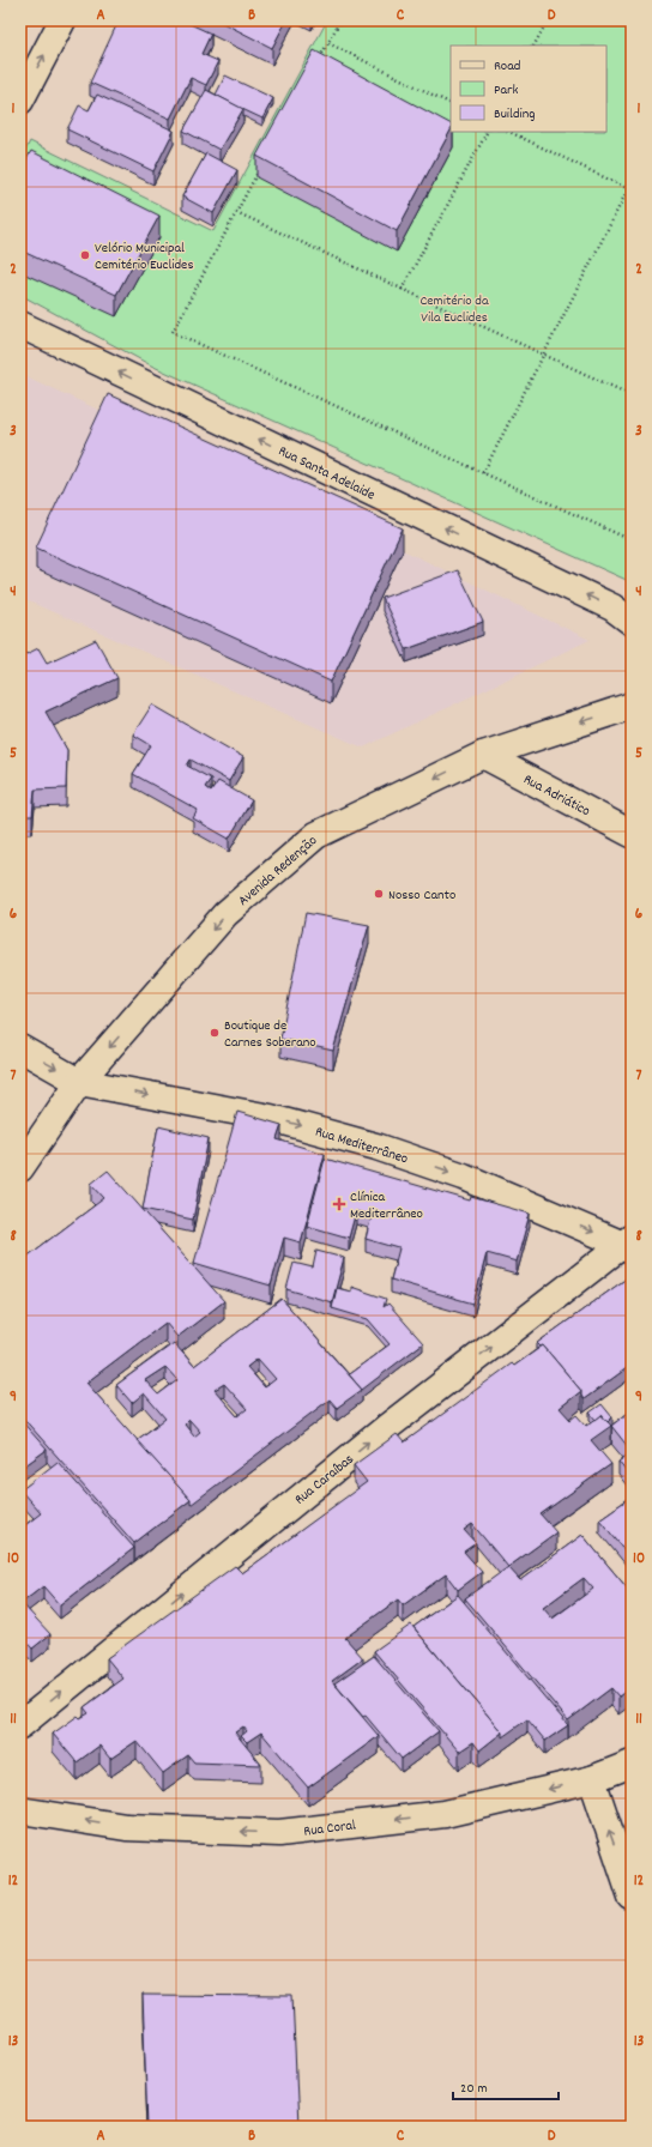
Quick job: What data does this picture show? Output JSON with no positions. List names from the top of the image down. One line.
{"streets":{"street":["Rua Santa Adelaide","Rua Adriático","Avenida Redenção","Rua Mediterrâneo","Rua Caraíbas","Rua Coral"]},"crossings":[["Rua Adriático","Avenida Redenção"],["Avenida Redenção","Rua Mediterrâneo"],["Rua Mediterrâneo","Rua Caraíbas"]],"one_way":["Rua Santa Adelaide","Avenida Redenção","Rua Mediterrâneo","Rua Caraíbas","Rua Coral"],"parks":["Cemitério da Vila Euclides"],"places":{"other":["Velório Municipal Cemitério Euclides","Nosso Canto","Boutique de Carnes Soberano"],"health":["Clínica Mediterrâneo"]},"legend":["Road","Park","Building"],"scale_bar":"20 m","grid":{"columns":["A","B","C","D"],"rows":["1","2","3","4","5","6","7","8","9","10","11","12","13"]}}
